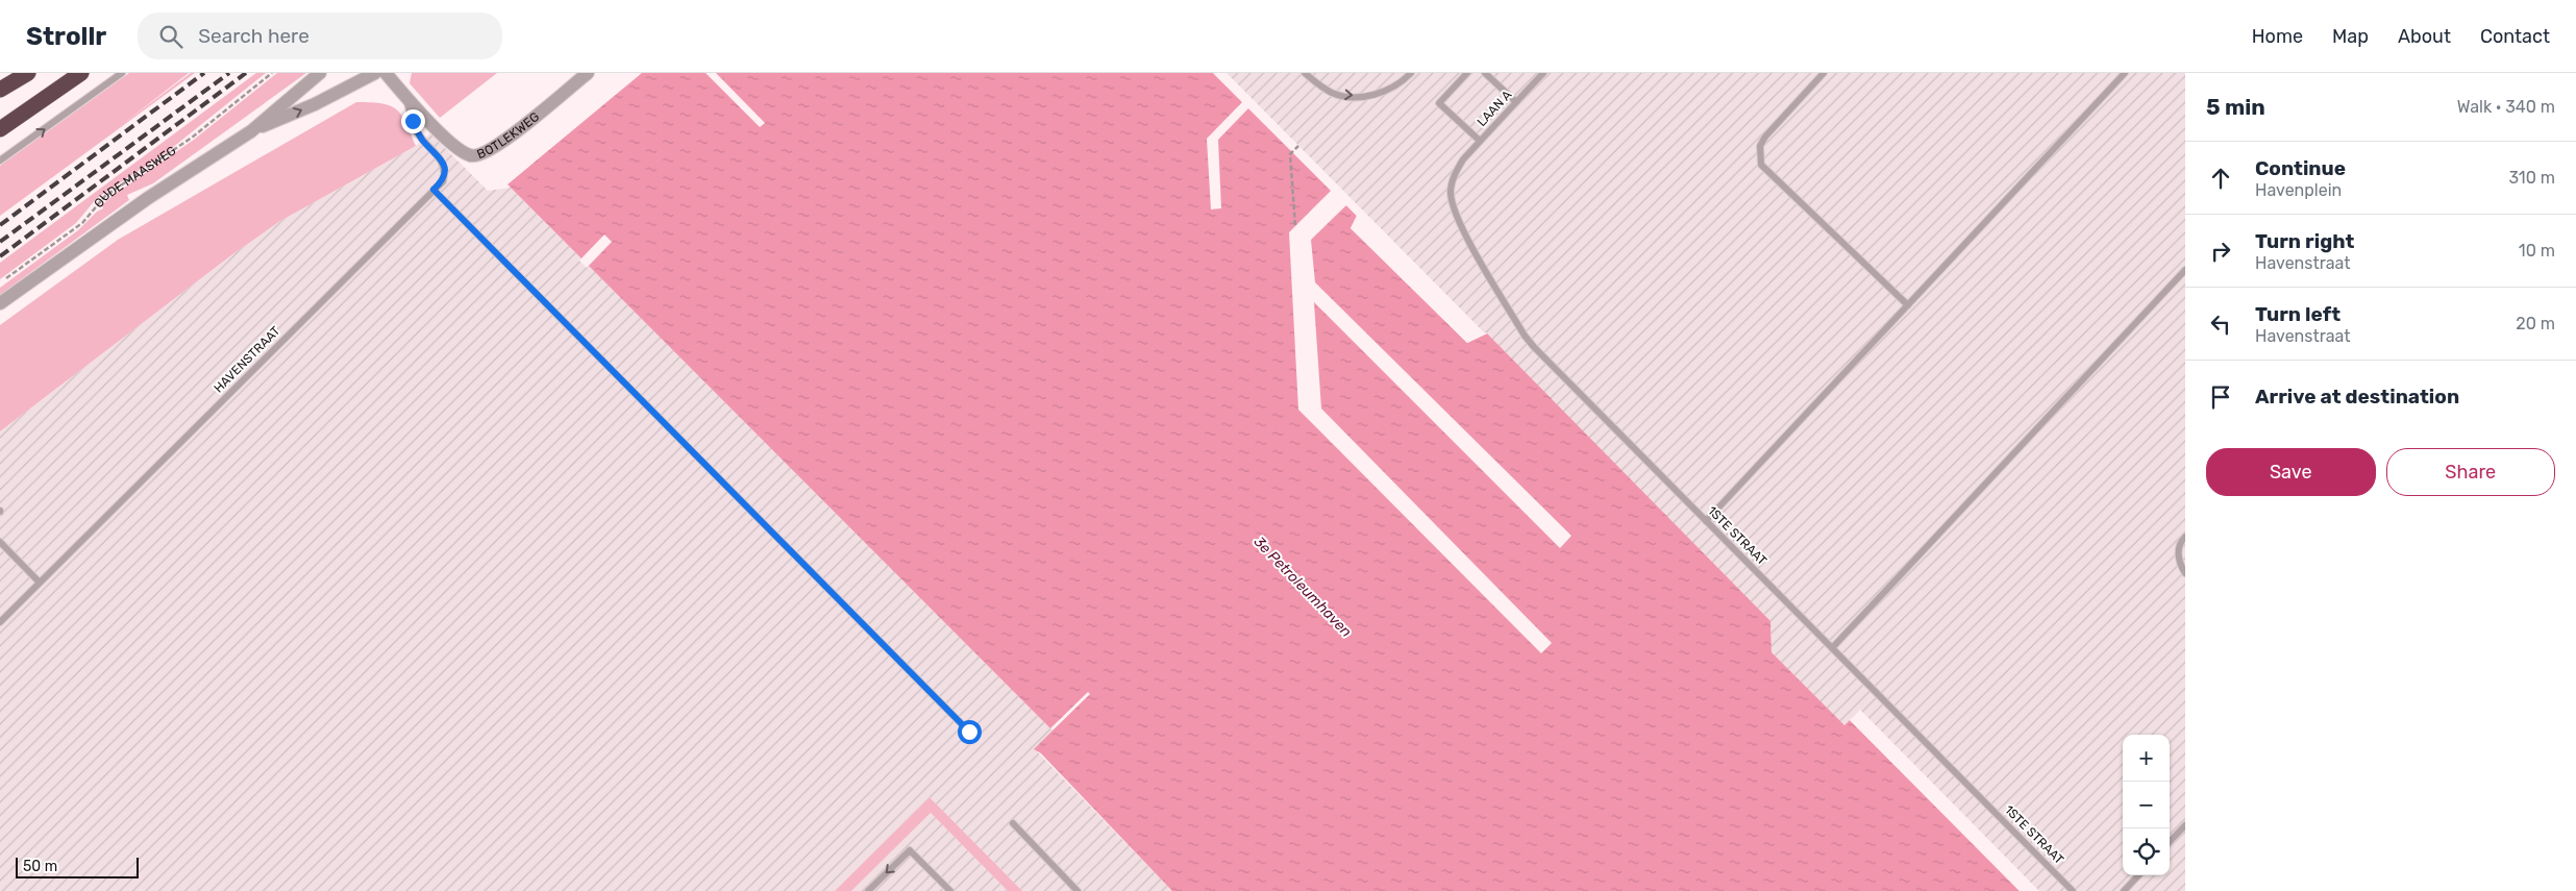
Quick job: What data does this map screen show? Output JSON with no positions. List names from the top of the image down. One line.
{"streets":{"street":["BOTLEKWEG","OUDE MAASWEG"],"lane":["LAAN A","HAVENSTRAAT","1STE STRAAT"]},"crossings":[["LAAN A","1STE STRAAT"],["BOTLEKWEG","HAVENSTRAAT"]],"water":["3e Petroleumhaven"],"scale_bar":"50 m","page":{"header":"Strollr","search":"Search here","nav":["Home","Map","About","Contact"],"heading":["5 min","Walk · 340 m"],"list":[["Continue","Havenplein","310 m"],["Turn right","Havenstraat","10 m"],["Turn left","Havenstraat","20 m"],"Arrive at destination"],"buttons":["Save","Share"],"map_buttons":["+","−"],"scale":"50 m"}}
